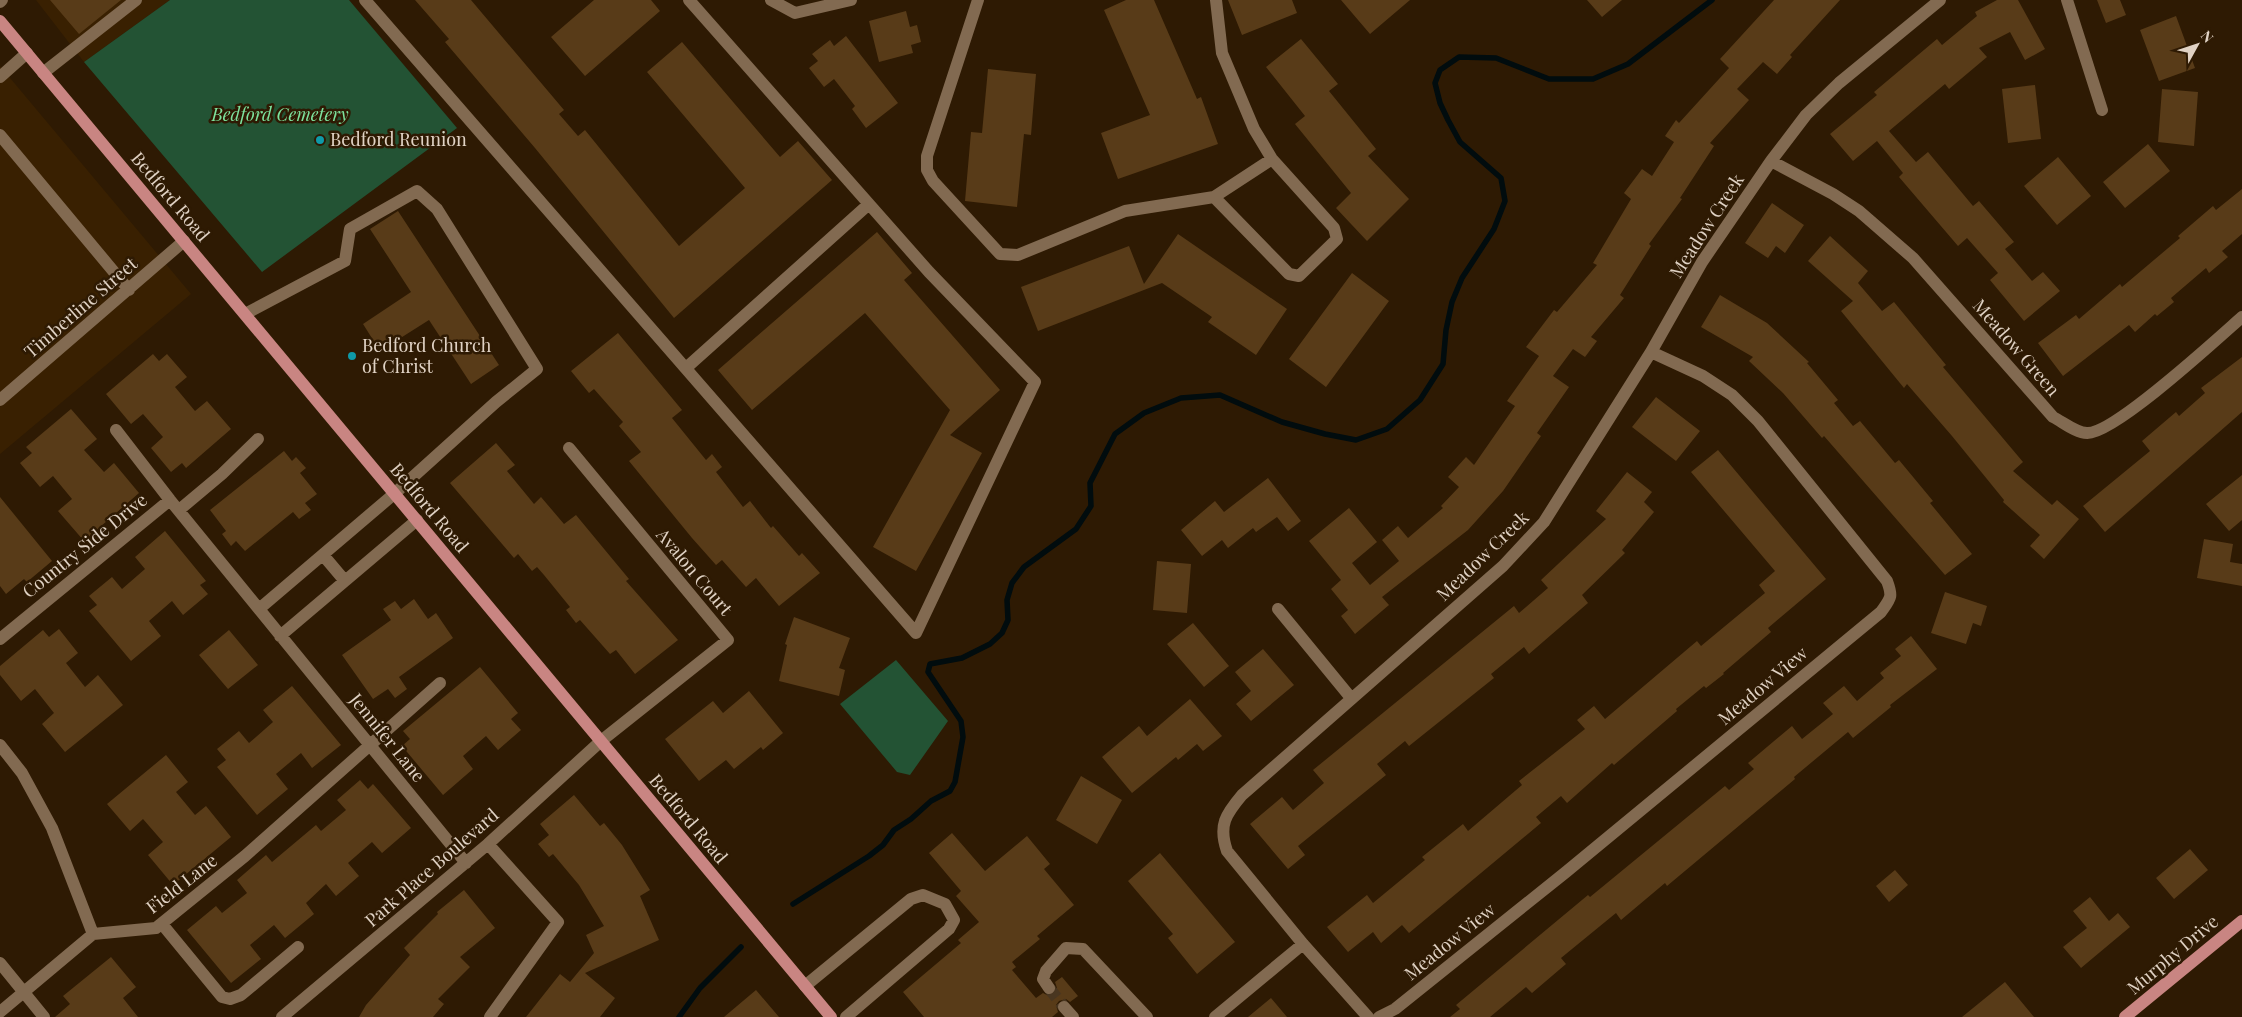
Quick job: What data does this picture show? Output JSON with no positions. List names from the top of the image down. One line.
{"streets":{"main road":["Bedford Road","Murphy Drive"],"street":["Meadow Creek","Timberline Street","Meadow Green","Country Side Drive","Avalon Court","Meadow View","Jennifer Lane","Park Place Boulevard","Field Lane"]},"crossings":[["Bedford Road","Timberline Street"],["Bedford Road","Avalon Court"],["Bedford Road","Park Place Boulevard"],["Meadow Creek","Meadow Green"],["Meadow Creek","Meadow View"],["Country Side Drive","Jennifer Lane"],["Avalon Court","Park Place Boulevard"],["Jennifer Lane","Park Place Boulevard"],["Jennifer Lane","Field Lane"]],"parks":["Bedford Cemetery"],"places":["Bedford Reunion","Bedford Church of Christ"],"north":"top right"}
